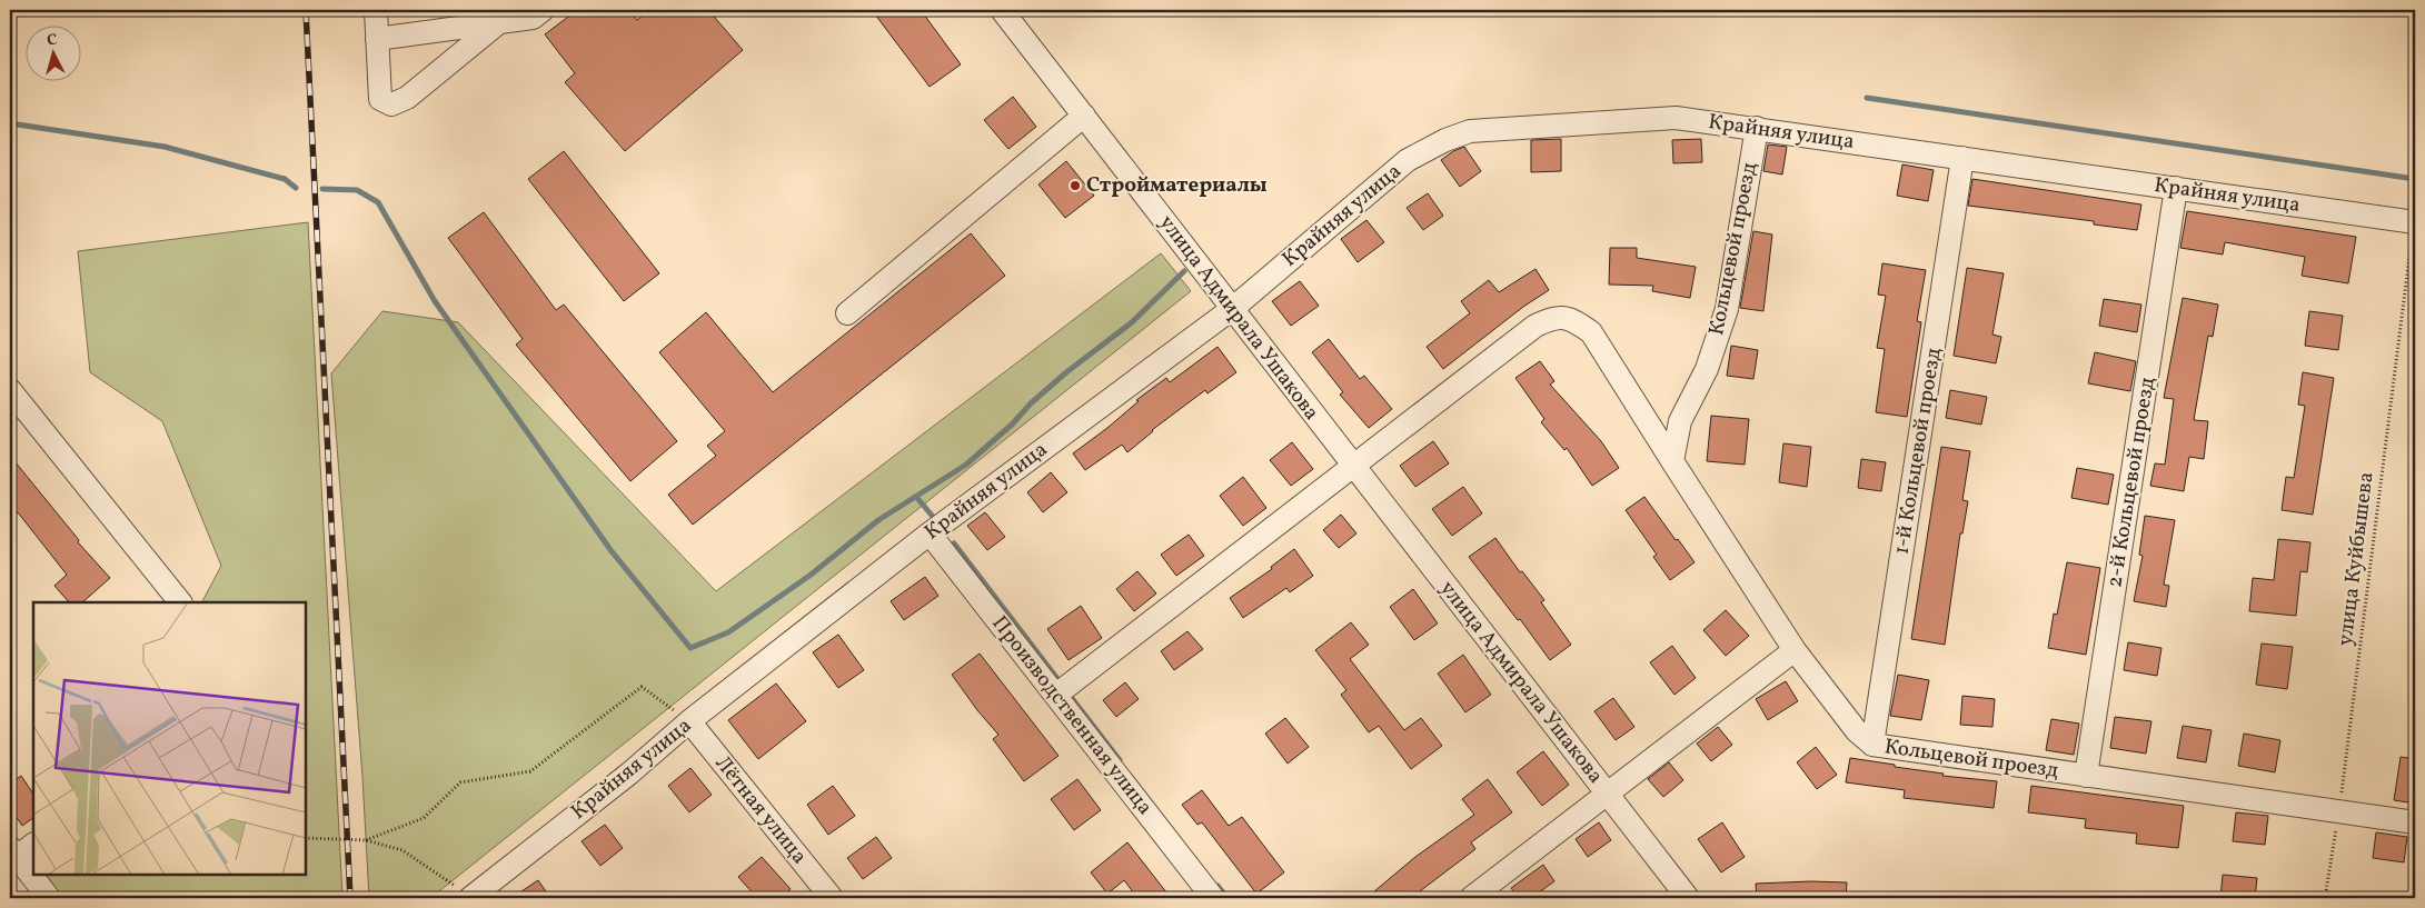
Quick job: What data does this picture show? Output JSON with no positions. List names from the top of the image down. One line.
{"streets":{"street":["Крайняя улица","Кольцевой проезд","улица Адмирала Ушакова","1-й Кольцевой проезд","2-й Кольцевой проезд","Производственная улица","Лётная улица"],"path":["улица Куйбышева"]},"crossings":[["Крайняя улица","Кольцевой проезд"],["Крайняя улица","улица Адмирала Ушакова"],["Крайняя улица","1-й Кольцевой проезд"],["Крайняя улица","2-й Кольцевой проезд"],["Крайняя улица","улица Куйбышева"],["Крайняя улица","Производственная улица"],["Крайняя улица","Лётная улица"],["Кольцевой проезд","улица Адмирала Ушакова"],["Кольцевой проезд","1-й Кольцевой проезд"],["Кольцевой проезд","2-й Кольцевой проезд"],["Кольцевой проезд","улица Куйбышева"]],"places":["Стройматериалы"],"north":"top"}
